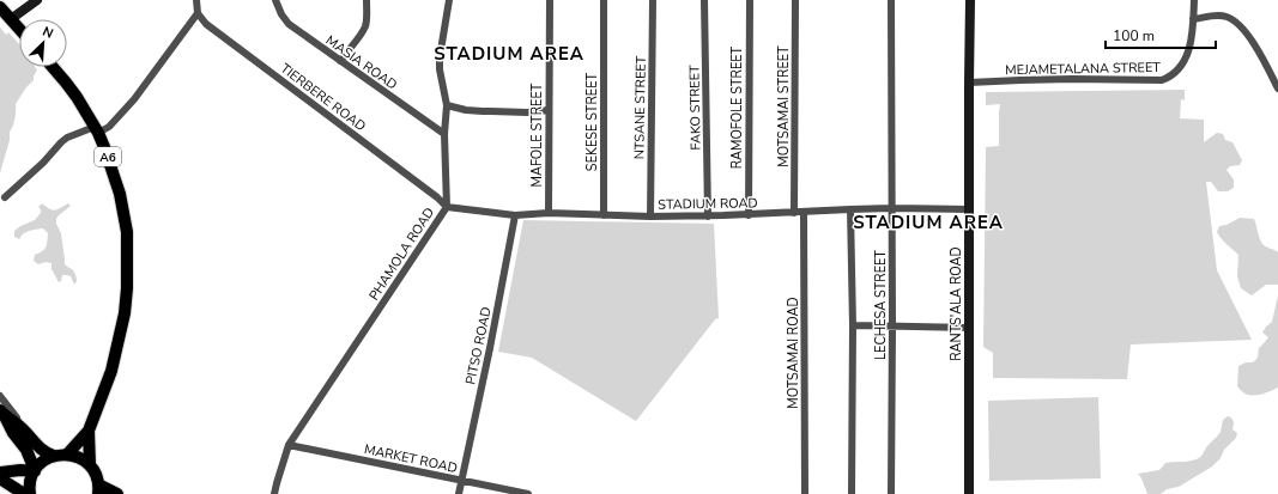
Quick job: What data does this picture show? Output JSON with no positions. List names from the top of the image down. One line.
{"streets":{"main road":["A6"],"street":["MASIA ROAD","MEJAMETALANA STREET","TIERBERE ROAD","MOTSAMAI STREET","NTSANE STREET","FAKO STREET","RAMOFOLE STREET","SEKESE STREET","MAFOLE STREET","STADIUM ROAD","PHAMOLA ROAD","RANTS'ALA ROAD","LECHESA STREET","PITSO ROAD","MOTSAMAI ROAD","MARKET ROAD"]},"crossings":[["MASIA ROAD","PHAMOLA ROAD"],["MEJAMETALANA STREET","RANTS'ALA ROAD"],["TIERBERE ROAD","STADIUM ROAD"],["TIERBERE ROAD","PHAMOLA ROAD"],["MOTSAMAI STREET","STADIUM ROAD"],["NTSANE STREET","STADIUM ROAD"],["FAKO STREET","STADIUM ROAD"],["RAMOFOLE STREET","STADIUM ROAD"],["SEKESE STREET","STADIUM ROAD"],["MAFOLE STREET","STADIUM ROAD"],["STADIUM ROAD","PHAMOLA ROAD"],["STADIUM ROAD","RANTS'ALA ROAD"],["STADIUM ROAD","LECHESA STREET"],["STADIUM ROAD","PITSO ROAD"],["STADIUM ROAD","MOTSAMAI ROAD"],["PHAMOLA ROAD","MARKET ROAD"],["PITSO ROAD","MARKET ROAD"]],"districts":["STADIUM AREA","STADIUM AREA"],"scale_bar":"100 m","north":"top right"}
